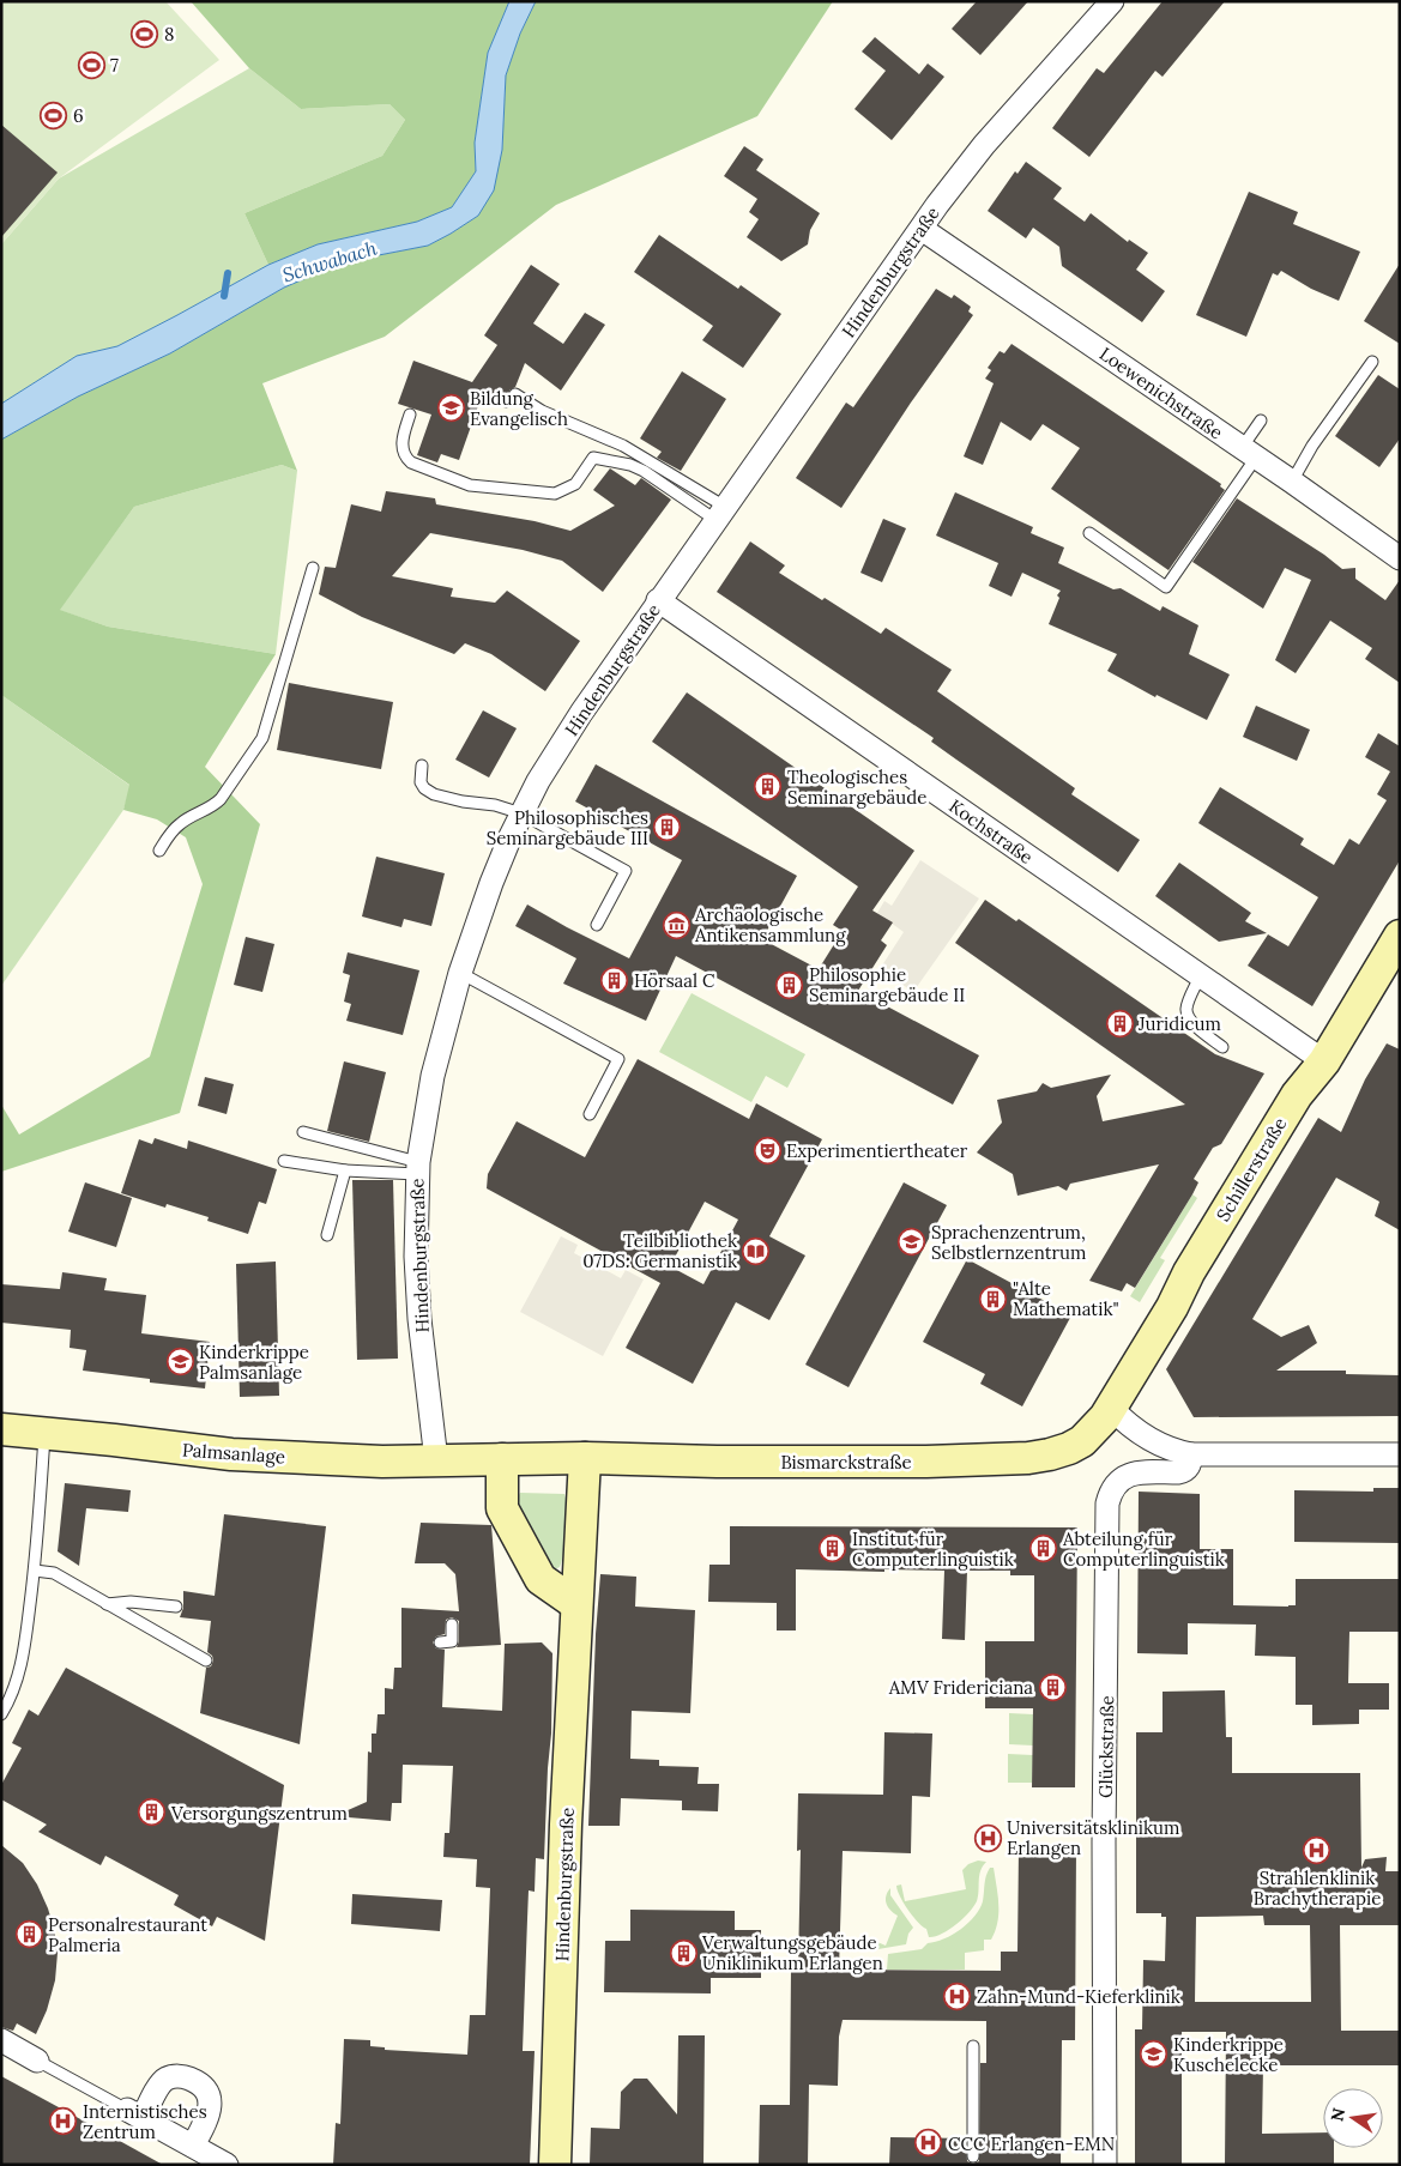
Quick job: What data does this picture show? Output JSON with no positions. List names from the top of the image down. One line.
{"streets":{"street":["Hindenburgstraße","Loewenichstraße","Kochstraße","Schillerstraße","Palmsanlage","Bismarckstraße","Glückstraße"]},"crossings":[["Hindenburgstraße","Loewenichstraße"],["Hindenburgstraße","Kochstraße"],["Hindenburgstraße","Palmsanlage"],["Hindenburgstraße","Bismarckstraße"],["Kochstraße","Schillerstraße"],["Schillerstraße","Bismarckstraße"],["Palmsanlage","Bismarckstraße"]],"water":["Schwabach"],"places":{"sports":["8","7","6"],"school or university":["Bildung Evangelisch","Sprachenzentrum, Selbstlernzentrum","Kinderkrippe Palmsanlage","Kinderkrippe Kuschelecke"],"building":["Theologisches Seminargebäude","Philosophisches Seminargebäude III","Hörsaal C","Philosophie Seminargebäude II","Juridicum","\"Alte Mathematik\"","Institut für Computerlinguistik","Abteilung für Computerlinguistik","AMV Fridericiana","Versorgungszentrum","Personalrestaurant Palmeria","Verwaltungsgebäude Uniklinikum Erlangen"],"museum":["Archäologische Antikensammlung"],"theatre":["Experimentiertheater"],"library":["Teilbibliothek 07DS: Germanistik"],"hospital":["Universitätsklinikum Erlangen","Strahlenklinik Brachytherapie","Zahn-Mund-Kieferklinik","Internistisches Zentrum","CCC Erlangen-EMN"]},"north":"left"}
